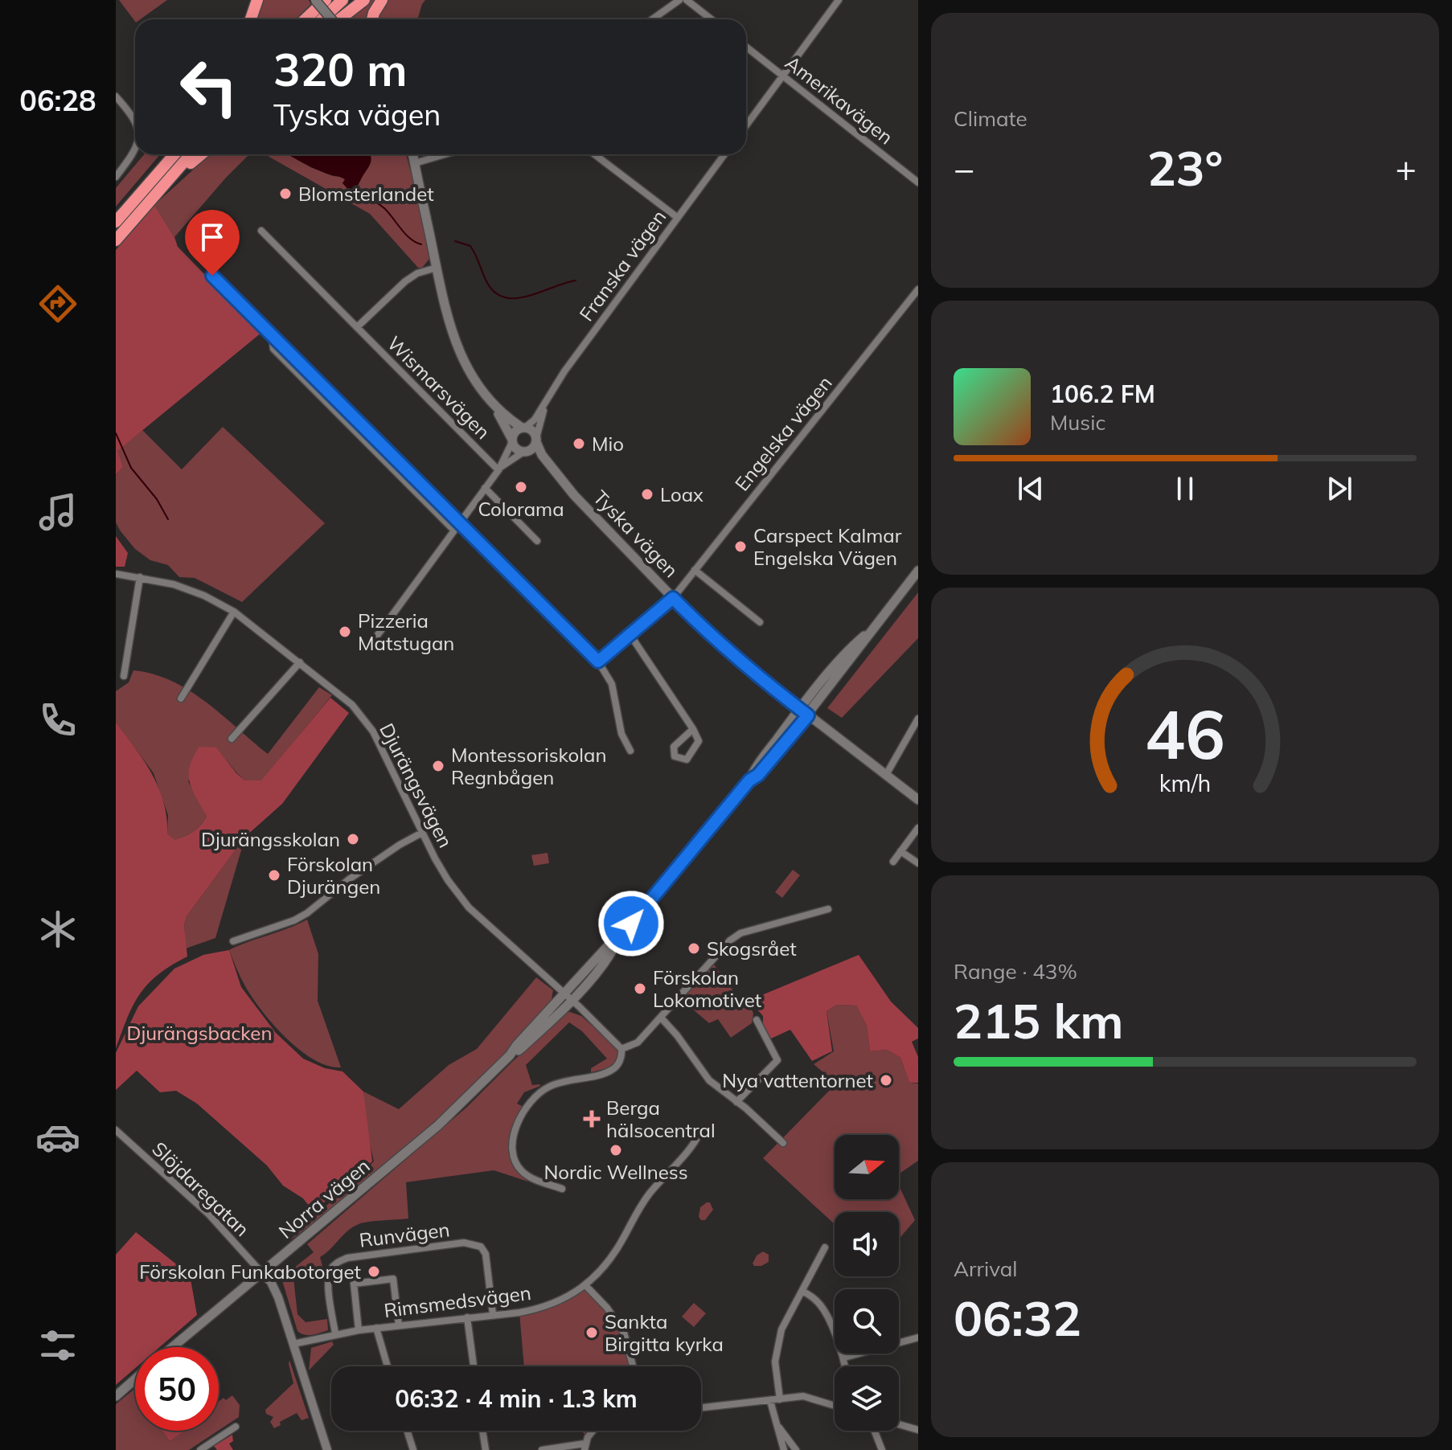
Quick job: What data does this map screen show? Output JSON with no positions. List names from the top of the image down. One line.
{"streets":{"main road":["Tyska vägen","Norra vägen"],"street":["Amerikavägen","Franska vägen","Wismarsvägen","Engelska vägen","Djurängsvägen","Slöjdaregatan","Runvägen","Rimsmedsvägen"]},"crossings":[["Franska vägen","Tyska vägen"],["Engelska vägen","Tyska vägen"],["Tyska vägen","Norra vägen"],["Djurängsvägen","Norra vägen"],["Slöjdaregatan","Norra vägen"],["Runvägen","Rimsmedsvägen"]],"parks":["Djurängsbacken"],"places":{"other":["Blomsterlandet","Mio","Colorama","Loax","Carspect Kalmar Engelska Vägen","Pizzeria Matstugan","Montessoriskolan Regnbågen","Djurängsskolan","Förskolan Djurängen","Skogsrået","Förskolan Lokomotivet","Nya vattentornet","Nordic Wellness","Förskolan Funkabotorget","Sankta Birgitta kyrka"],"health":["Berga hälsocentral"]},"north":"right","page":{"tabs":"06:28","tile":["Climate",["Range · 43%","215 km"],["Arrival","06:32"]],"turn":["320 m","Tyska vägen"],"heat":["−","23°","+"],"song":["106.2 FM","Music"],"limit":"50","trip":"06:32 · 4 min · 1.3 km","gauge":["46","km/h"]}}
